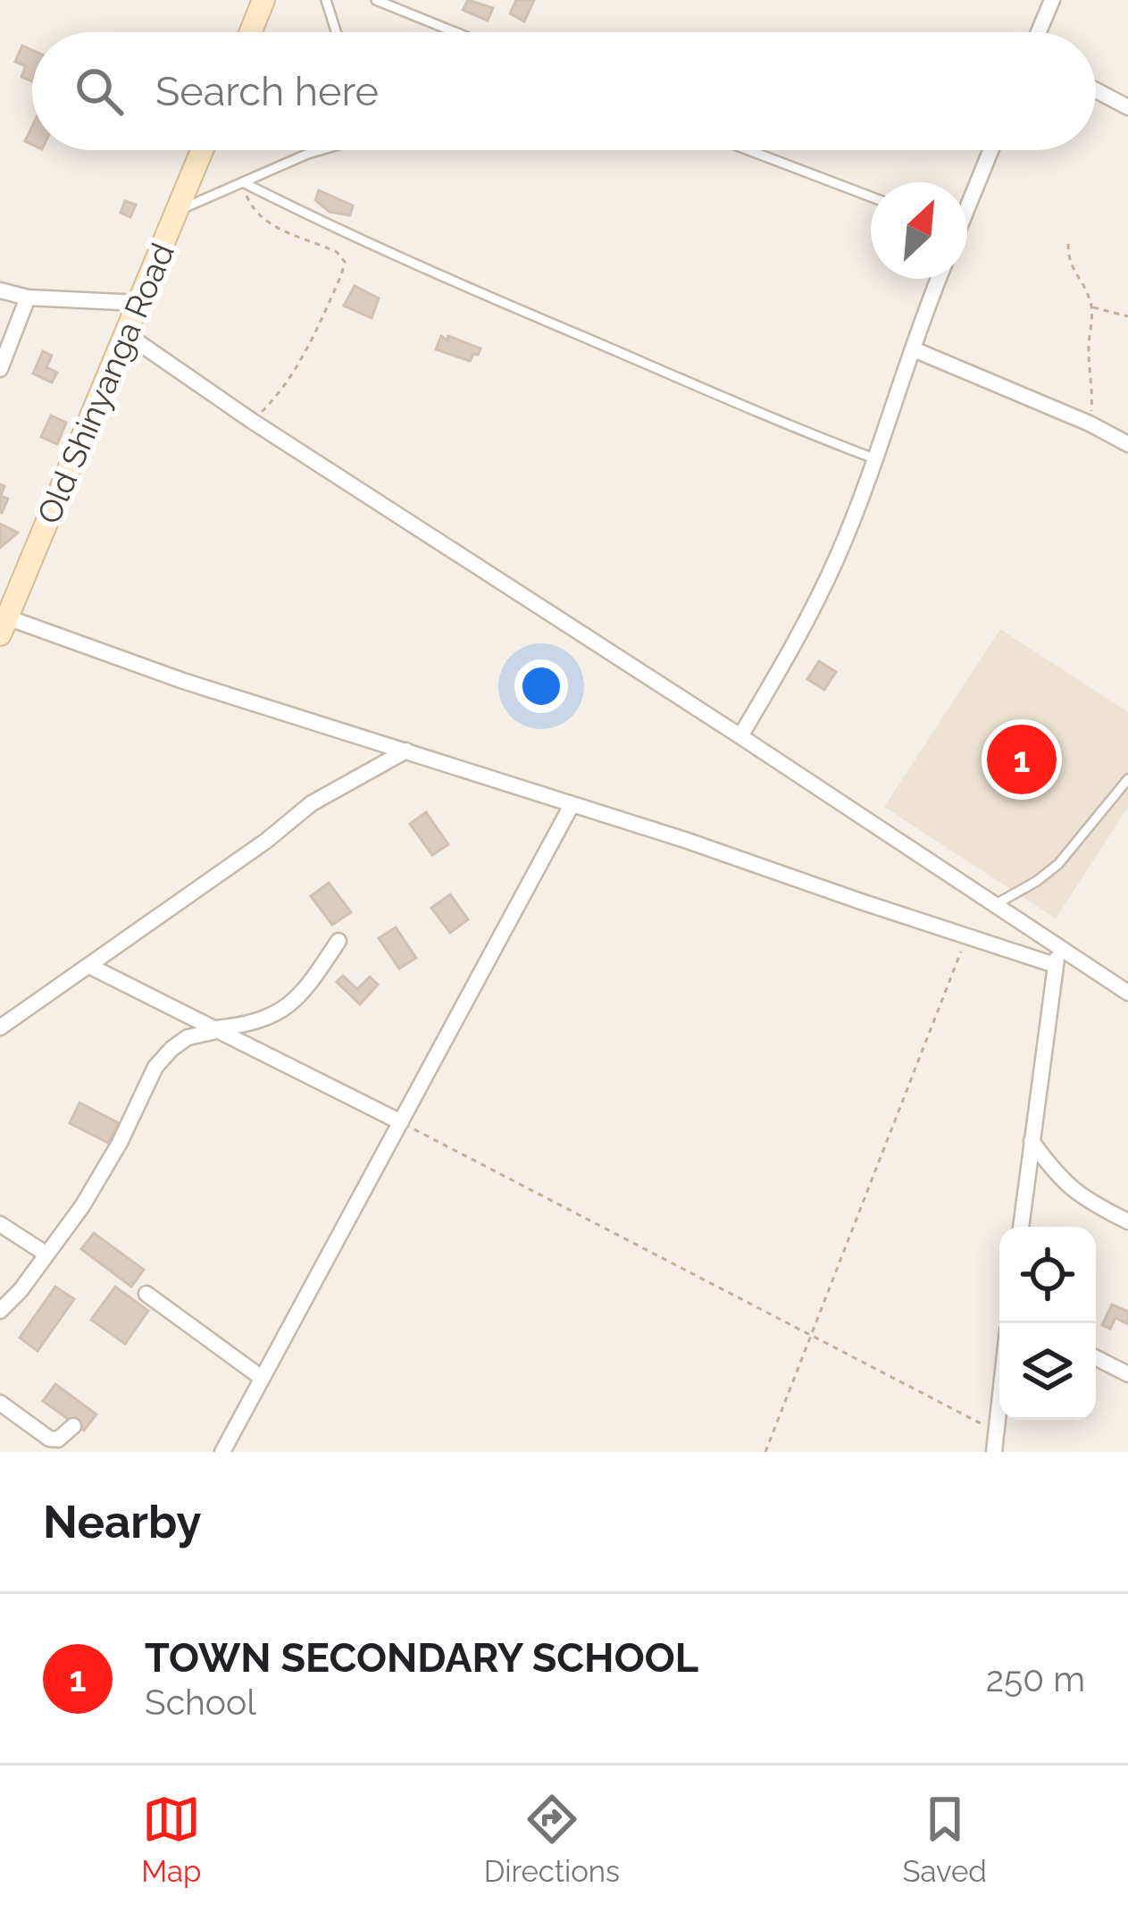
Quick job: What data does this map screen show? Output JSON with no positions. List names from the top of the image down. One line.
{"streets":{"main road":["Old Shinyanga Road"]},"north":"top right","page":{"search":"Search here","pins":"1","heading":"Nearby","list":[{"mark":"1","name":"TOWN SECONDARY SCHOOL","note":"School","value":"250 m"}],"nav":["Map","Directions","Saved"]}}
